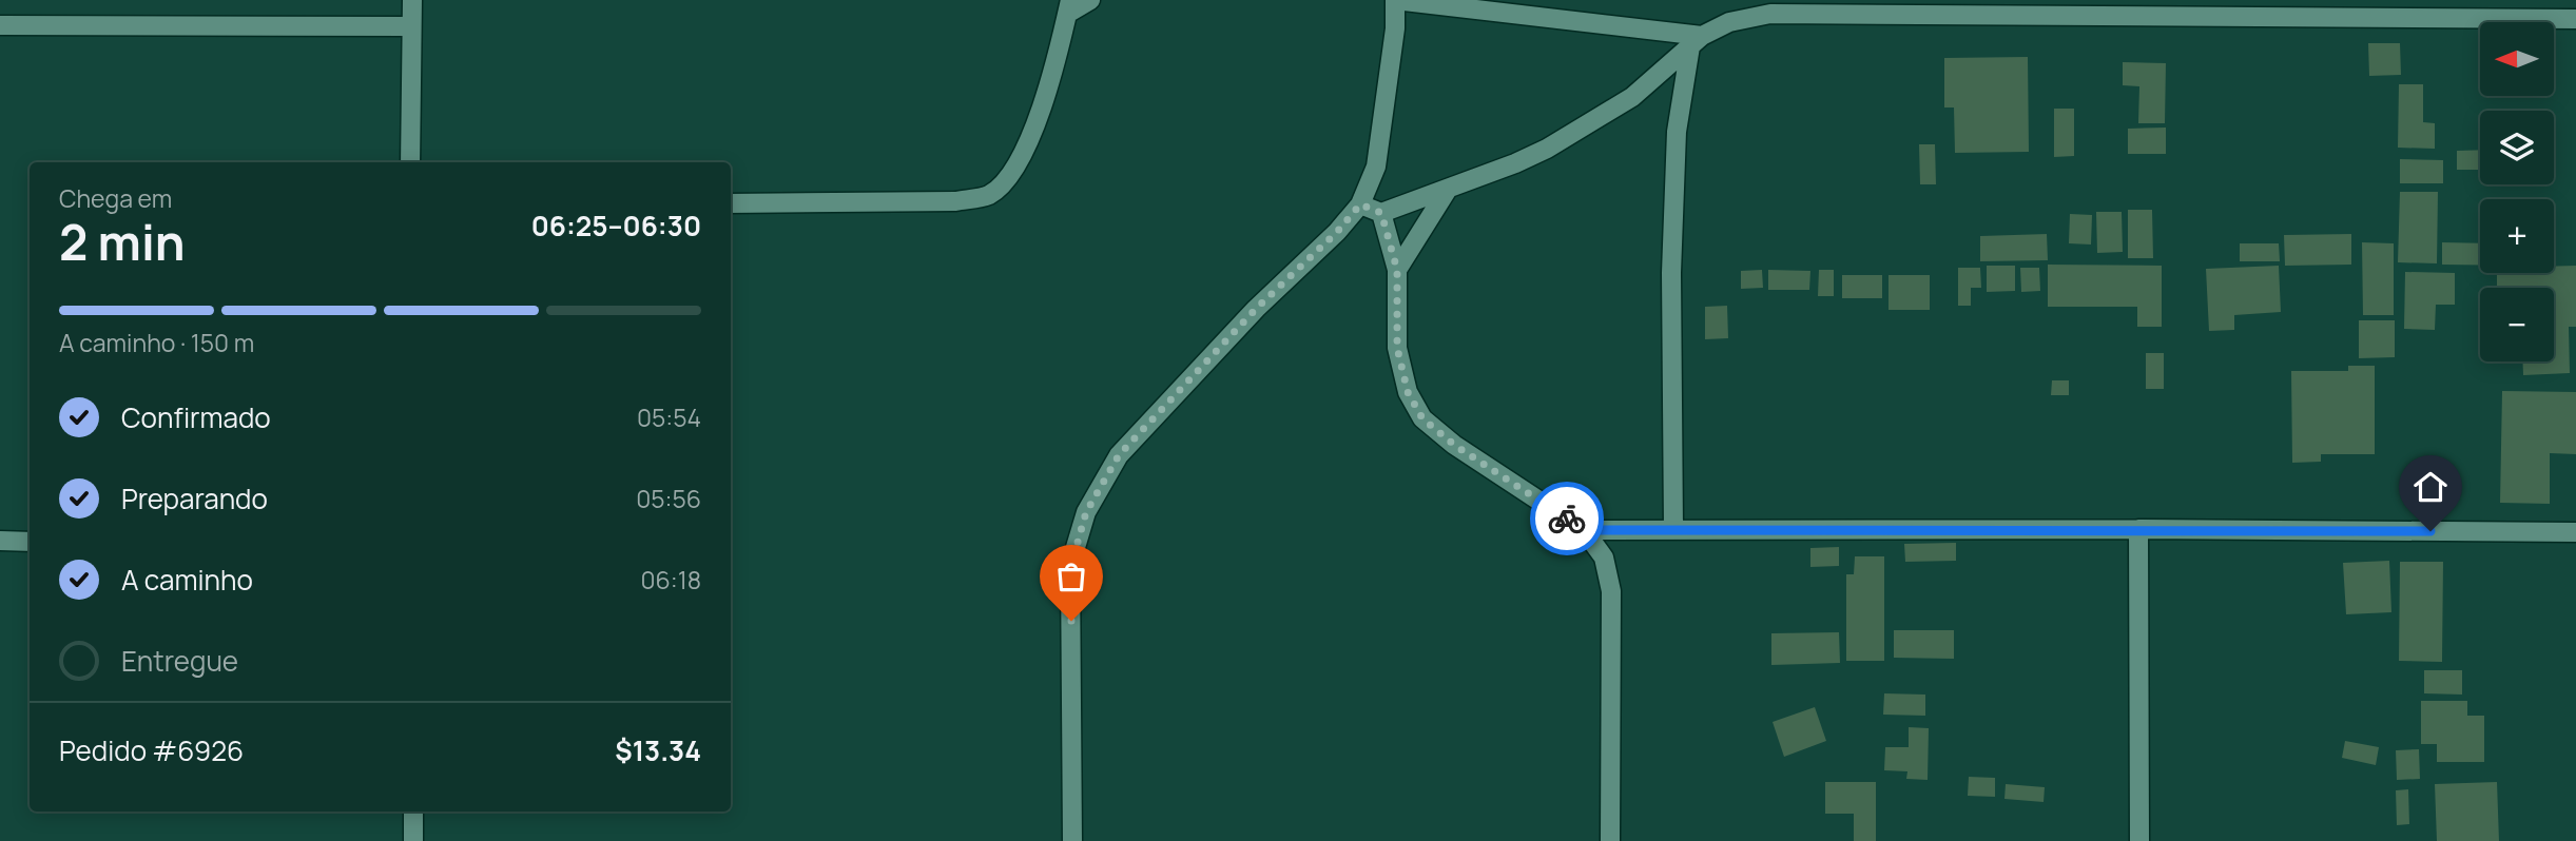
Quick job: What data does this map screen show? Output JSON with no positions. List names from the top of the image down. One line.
{"north":"left","page":{"map_buttons":["+","−"],"heading":["2 min","Chega em","06:25–06:30"],"panel":["Pedido #6926","$13.34"],"bar":"A caminho · 150 m","list":[["Confirmado","05:54"],["Preparando","05:56"],["A caminho","06:18"],"Entregue"]}}
